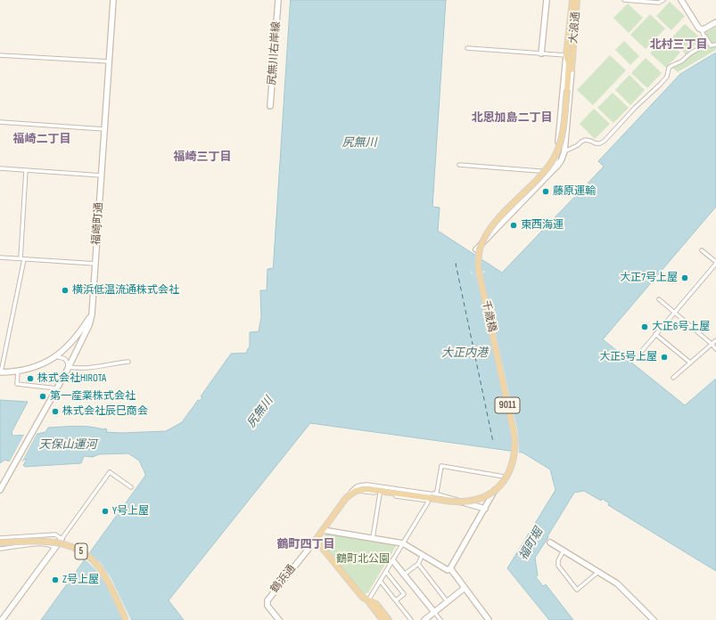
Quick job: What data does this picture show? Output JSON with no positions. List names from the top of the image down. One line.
{"streets":{"main road":["大浪通","千歳橋","9011","5"],"street":["尻無川右岸線","福崎町通","鶴浜通"]},"districts":["北村三丁目","北恩加島二丁目","福崎二丁目","福崎三丁目","鶴町四丁目"],"water":["尻無川","大正内港","天保山運河","福町堀"],"parks":["鶴町北公園"],"places":["藤原運輸","東西海運","大正7号上屋","横浜低温流通株式会社","大正6号上屋","大正5号上屋","株式会社HIROTA","第一産業株式会社","株式会社辰巳商会","Y号上屋","Z号上屋"]}
